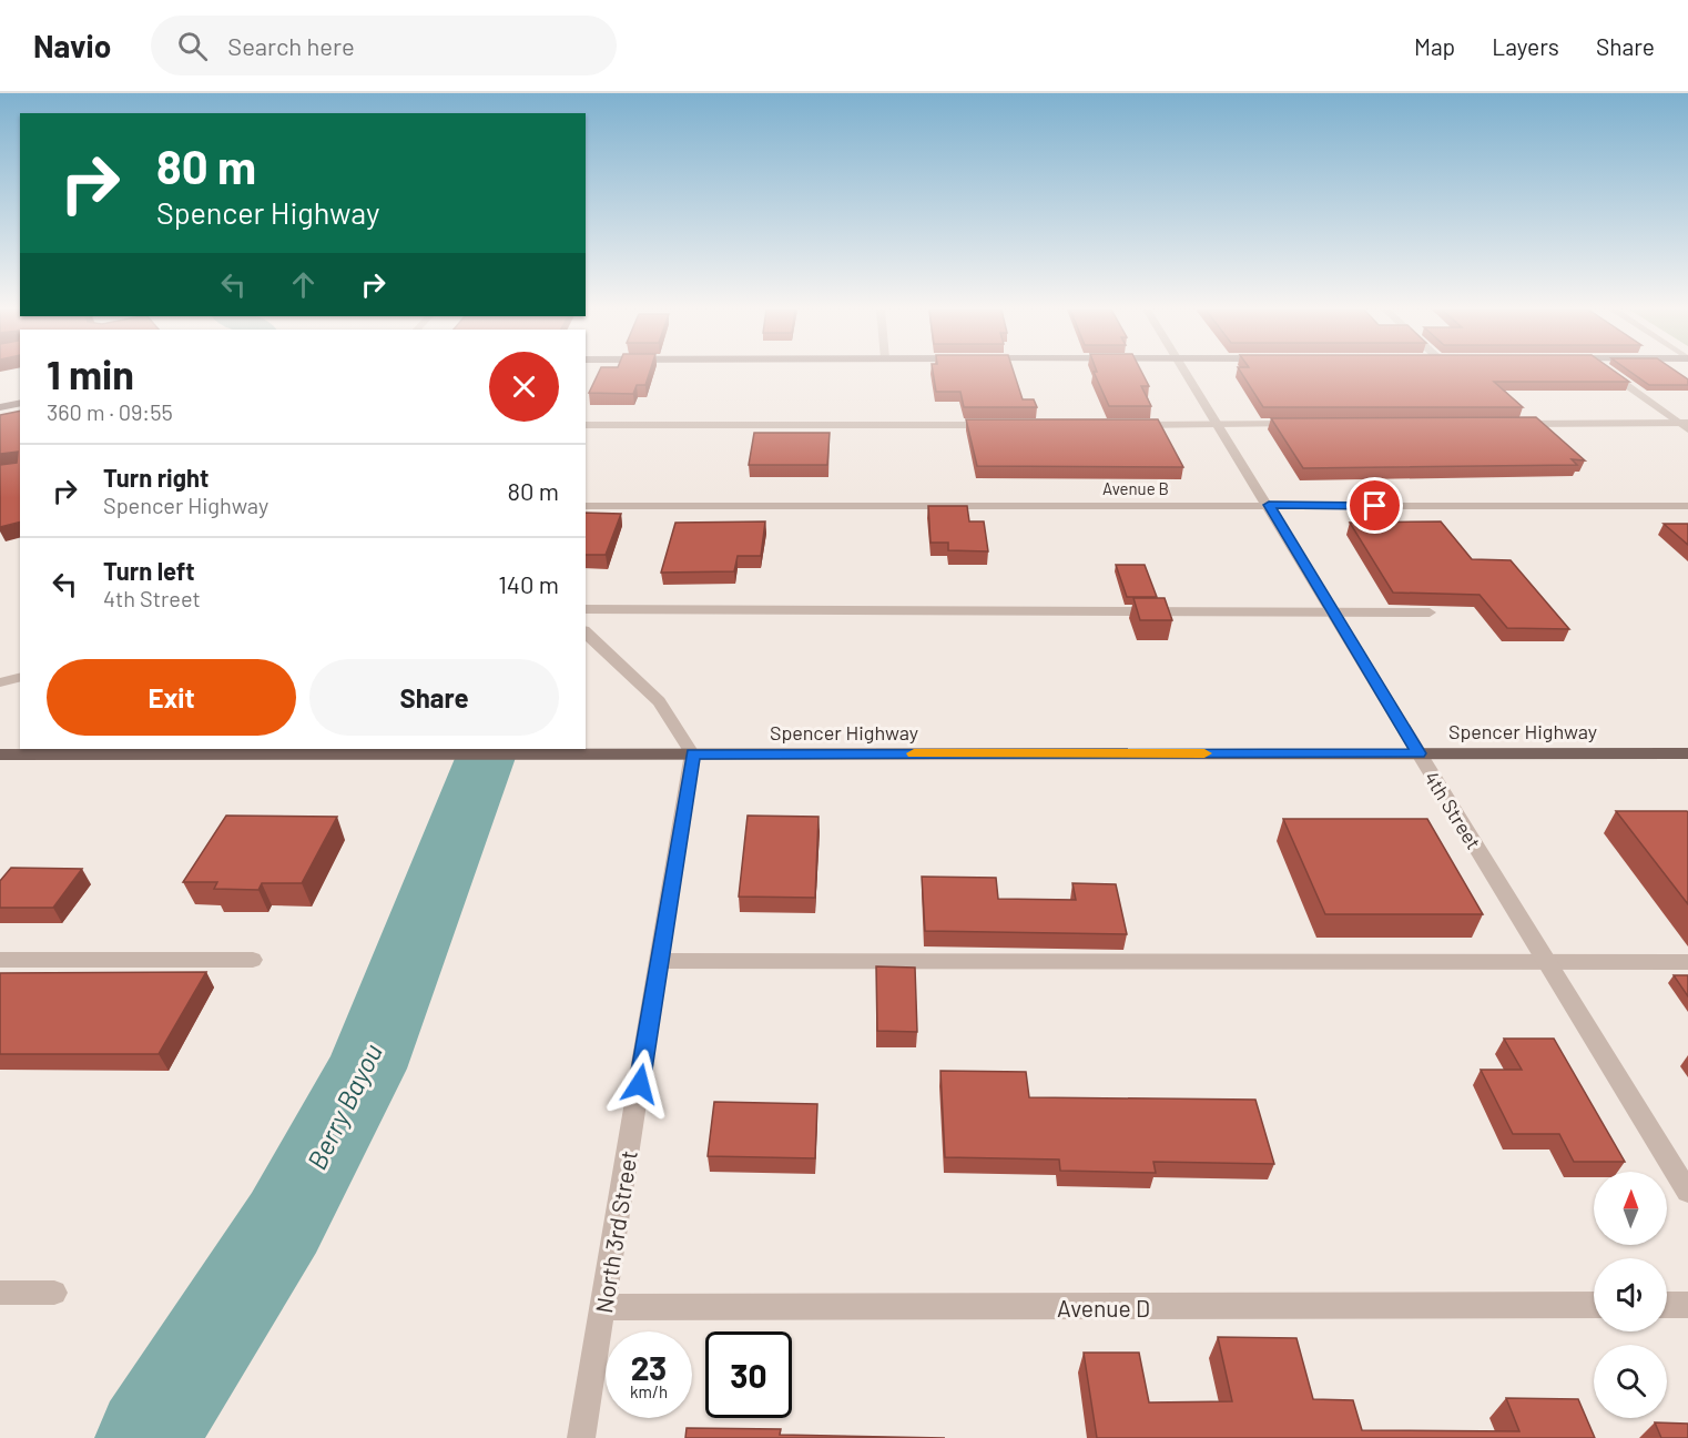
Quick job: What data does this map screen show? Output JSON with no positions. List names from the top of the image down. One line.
{"streets":{"main road":["Spencer Highway"],"street":["Avenue B","4th Street","North 3rd Street","Avenue D"]},"crossings":[["Avenue B","4th Street"],["Spencer Highway","4th Street"],["Spencer Highway","North 3rd Street"],["North 3rd Street","Avenue D"]],"water":["Berry Bayou"],"north":"top","page":{"header":"Navio","search":"Search here","nav":["Map","Layers","Share"],"turn":["80 m","Spencer Highway"],"heading":["1 min","360 m · 09:55"],"list":[{"name":"Turn right","note":"Spencer Highway","value":"80 m"},{"name":"Turn left","note":"4th Street","value":"140 m"}],"buttons":["Exit","Share"],"speed":"23 km/h","limit":"30"}}
